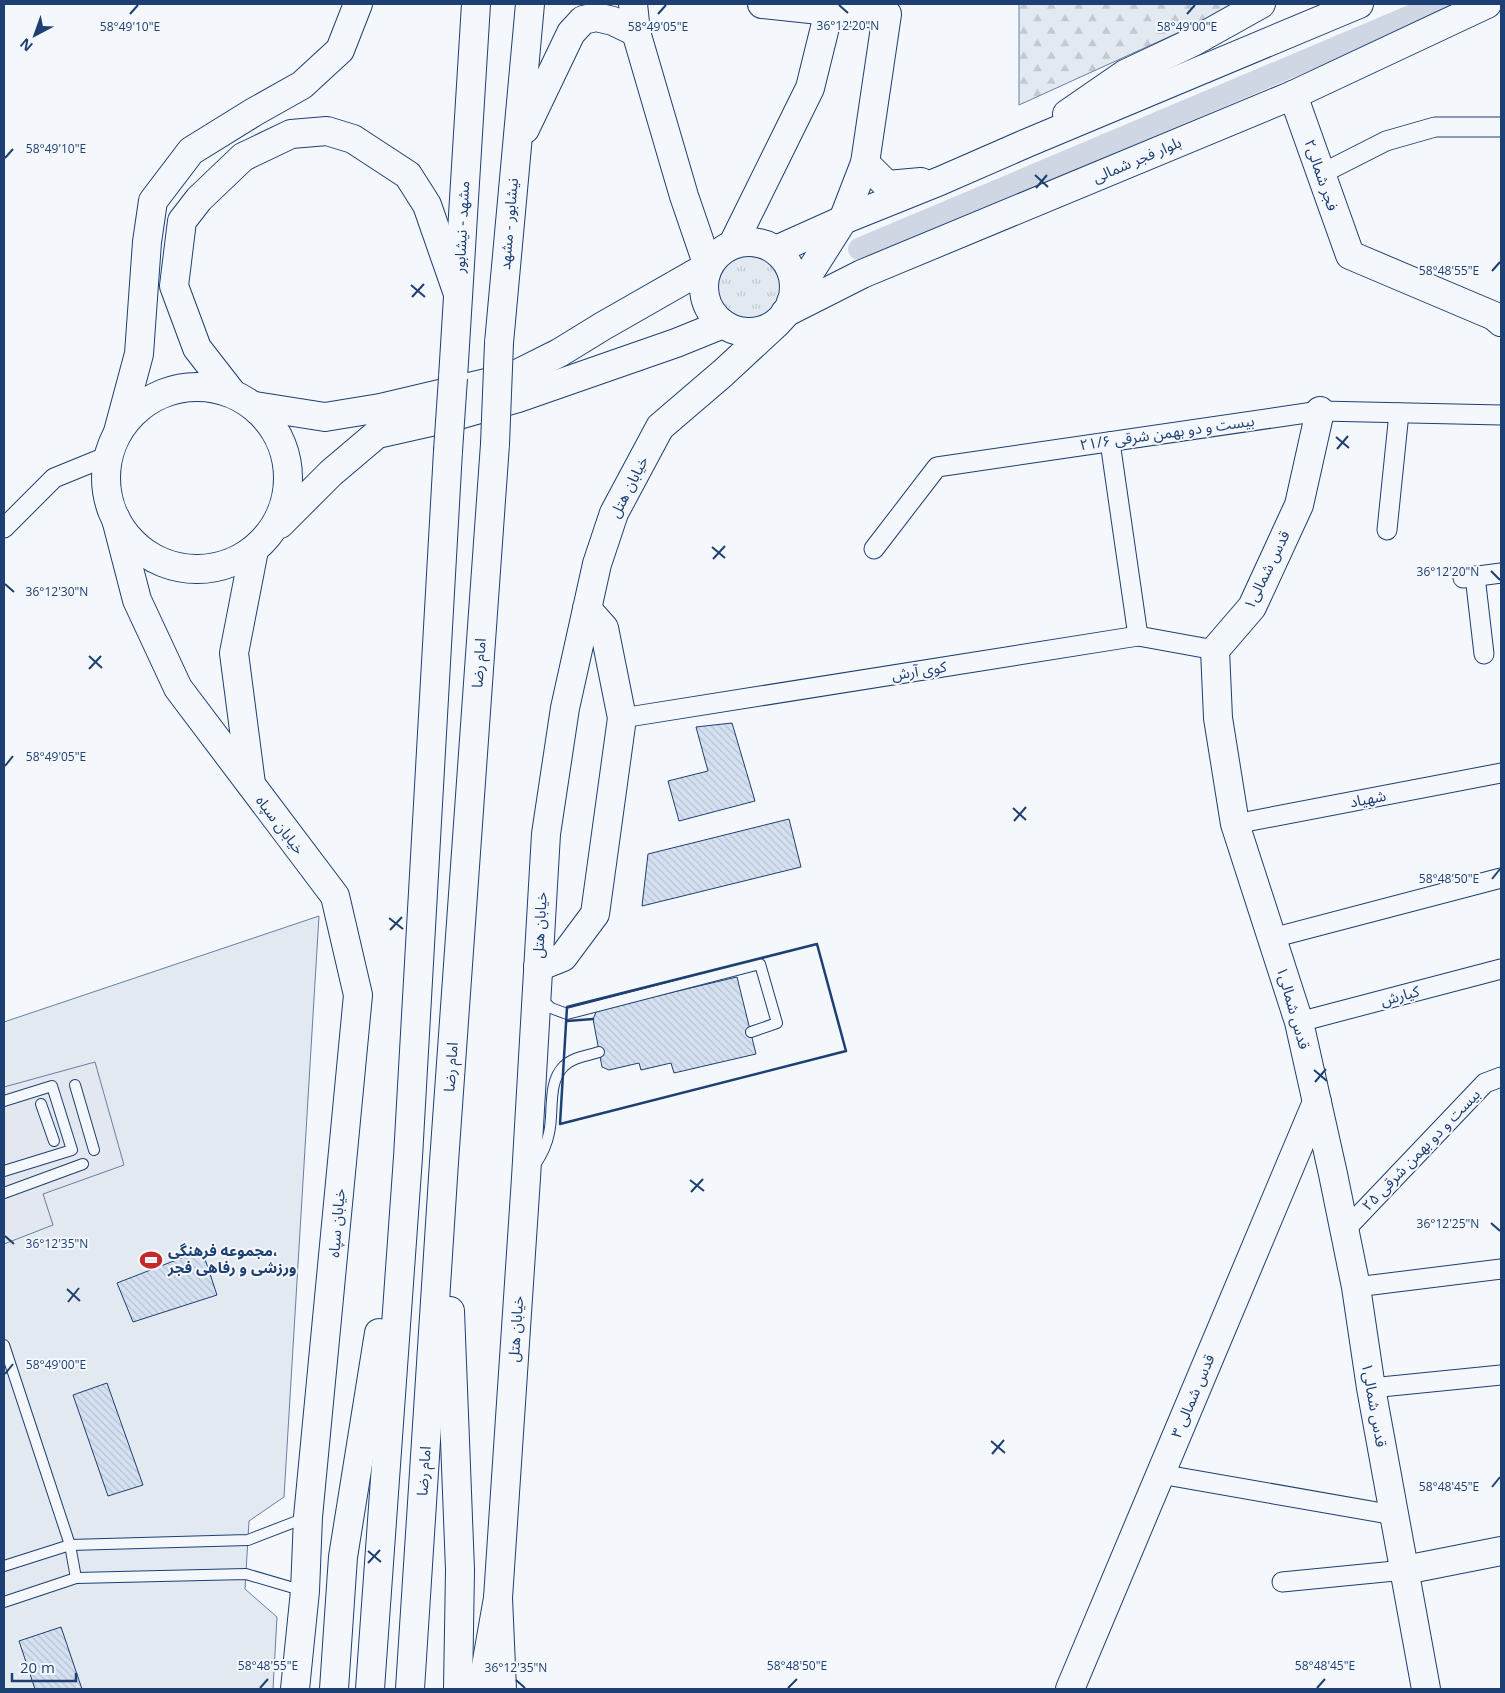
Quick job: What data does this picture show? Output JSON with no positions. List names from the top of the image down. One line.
{"streets":{"main road":["بلوار فجر شمالی","فجر شمالی۲","نیشابور - مشهد","مشهد - نیشابور","خیابان هتل","قدس شمالی۱","امام رضا","خیابان سپاه","قدس شمالی ۳"],"street":["بیست و دو بهمن شرقی ۲۱/۶","کوی آرش","شهیاد","کیارش","بیست و دو بهمن شرقی ۲۵"]},"crossings":[["بلوار فجر شمالی","فجر شمالی۲"],["بلوار فجر شمالی","خیابان هتل"],["نیشابور - مشهد","امام رضا"],["بیست و دو بهمن شرقی ۲۱/۶","قدس شمالی۱"],["قدس شمالی۱","کوی آرش"],["قدس شمالی۱","شهیاد"],["قدس شمالی۱","کیارش"],["قدس شمالی۱","بیست و دو بهمن شرقی ۲۵"],["قدس شمالی۱","قدس شمالی ۳"]],"places":{"sports":["مجموعه فرهنگی، ورزشی و رفاهی فجر"]},"scale_bar":"20 m","north":"bottom left","coordinates":["36°12'20\"N","58°49'10\"E","58°49'05\"E","58°49'00\"E","58°48'55\"E","36°12'30\"N","58°48'50\"E","36°12'25\"N","36°12'35\"N","58°48'45\"E"]}
